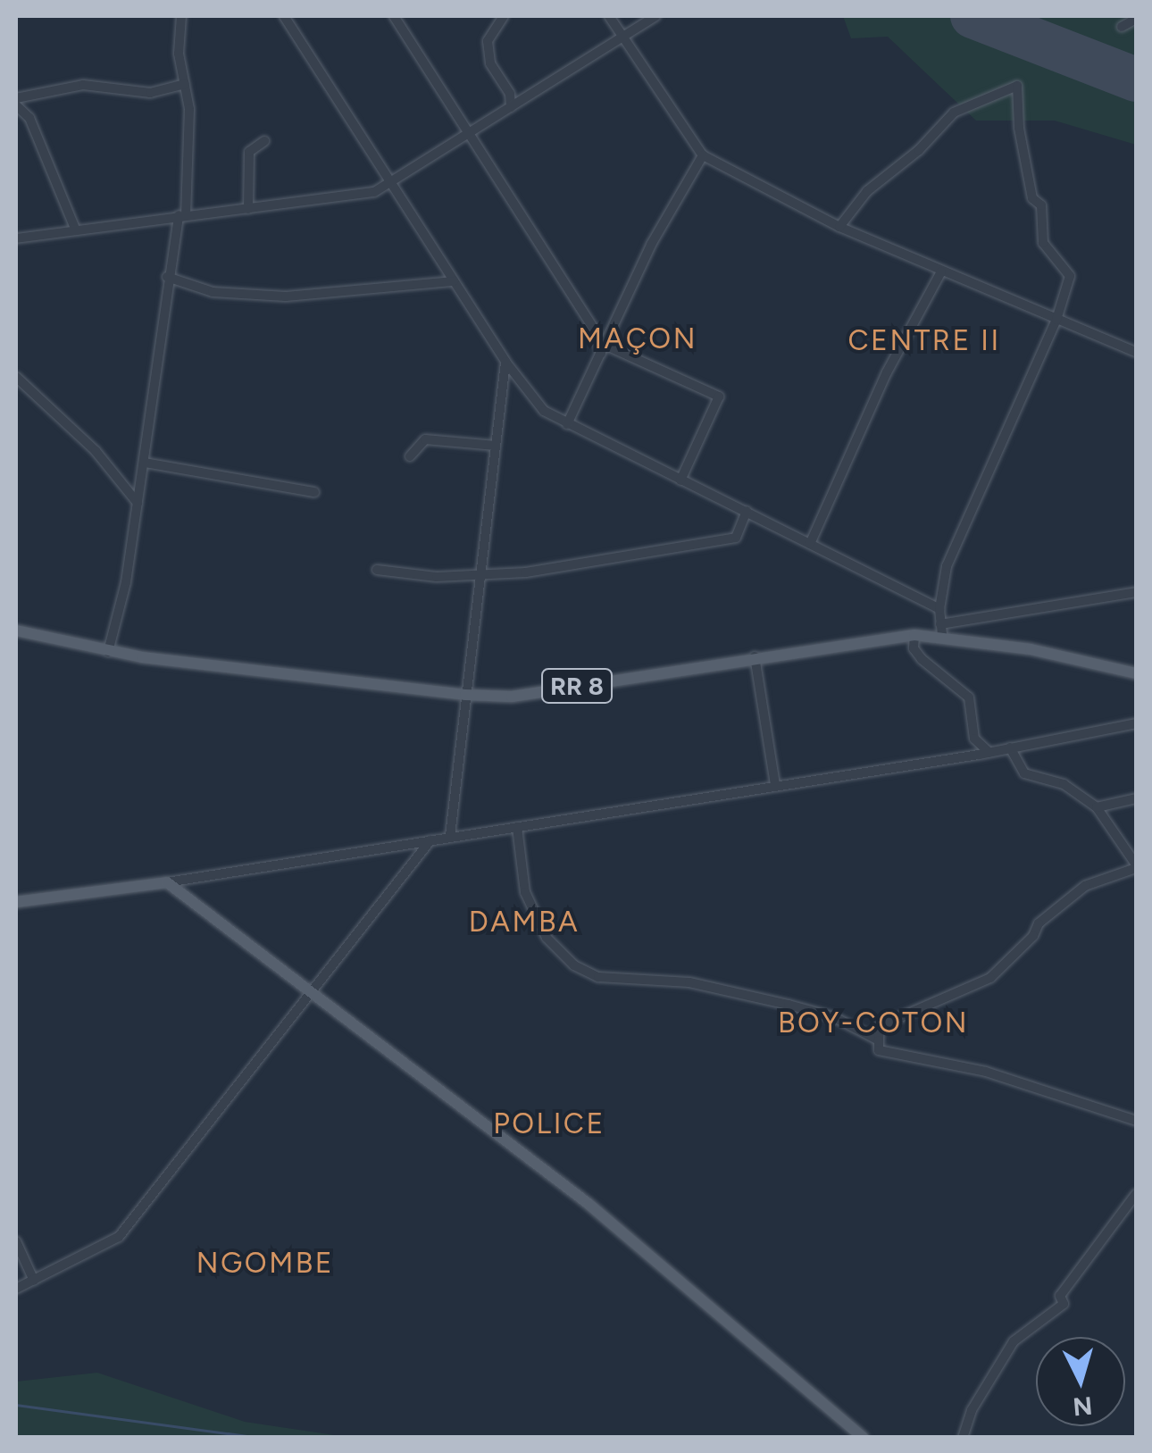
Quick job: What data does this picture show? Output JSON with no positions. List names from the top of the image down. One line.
{"streets":{"main road":["RR 8"]},"districts":["MAÇON","CENTRE II","DAMBA","BOY-COTON","POLICE","NGOMBE"],"north":"bottom"}
